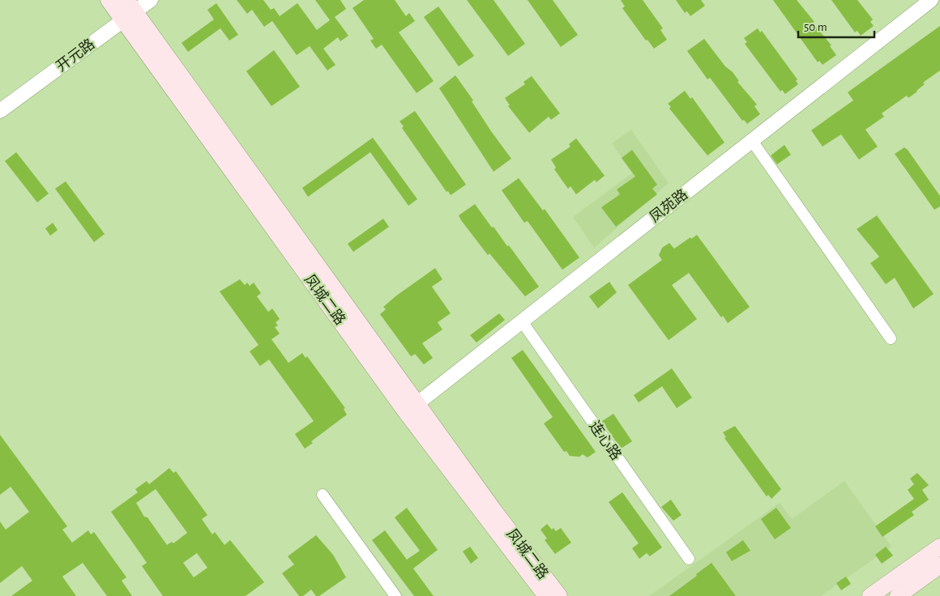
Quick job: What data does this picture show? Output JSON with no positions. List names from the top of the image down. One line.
{"streets":{"main road":["凤城二路"],"street":["开元路","凤苑路","连心路"]},"crossings":[["开元路","凤城二路"],["凤苑路","凤城二路"],["凤苑路","连心路"]],"scale_bar":"50 m"}
